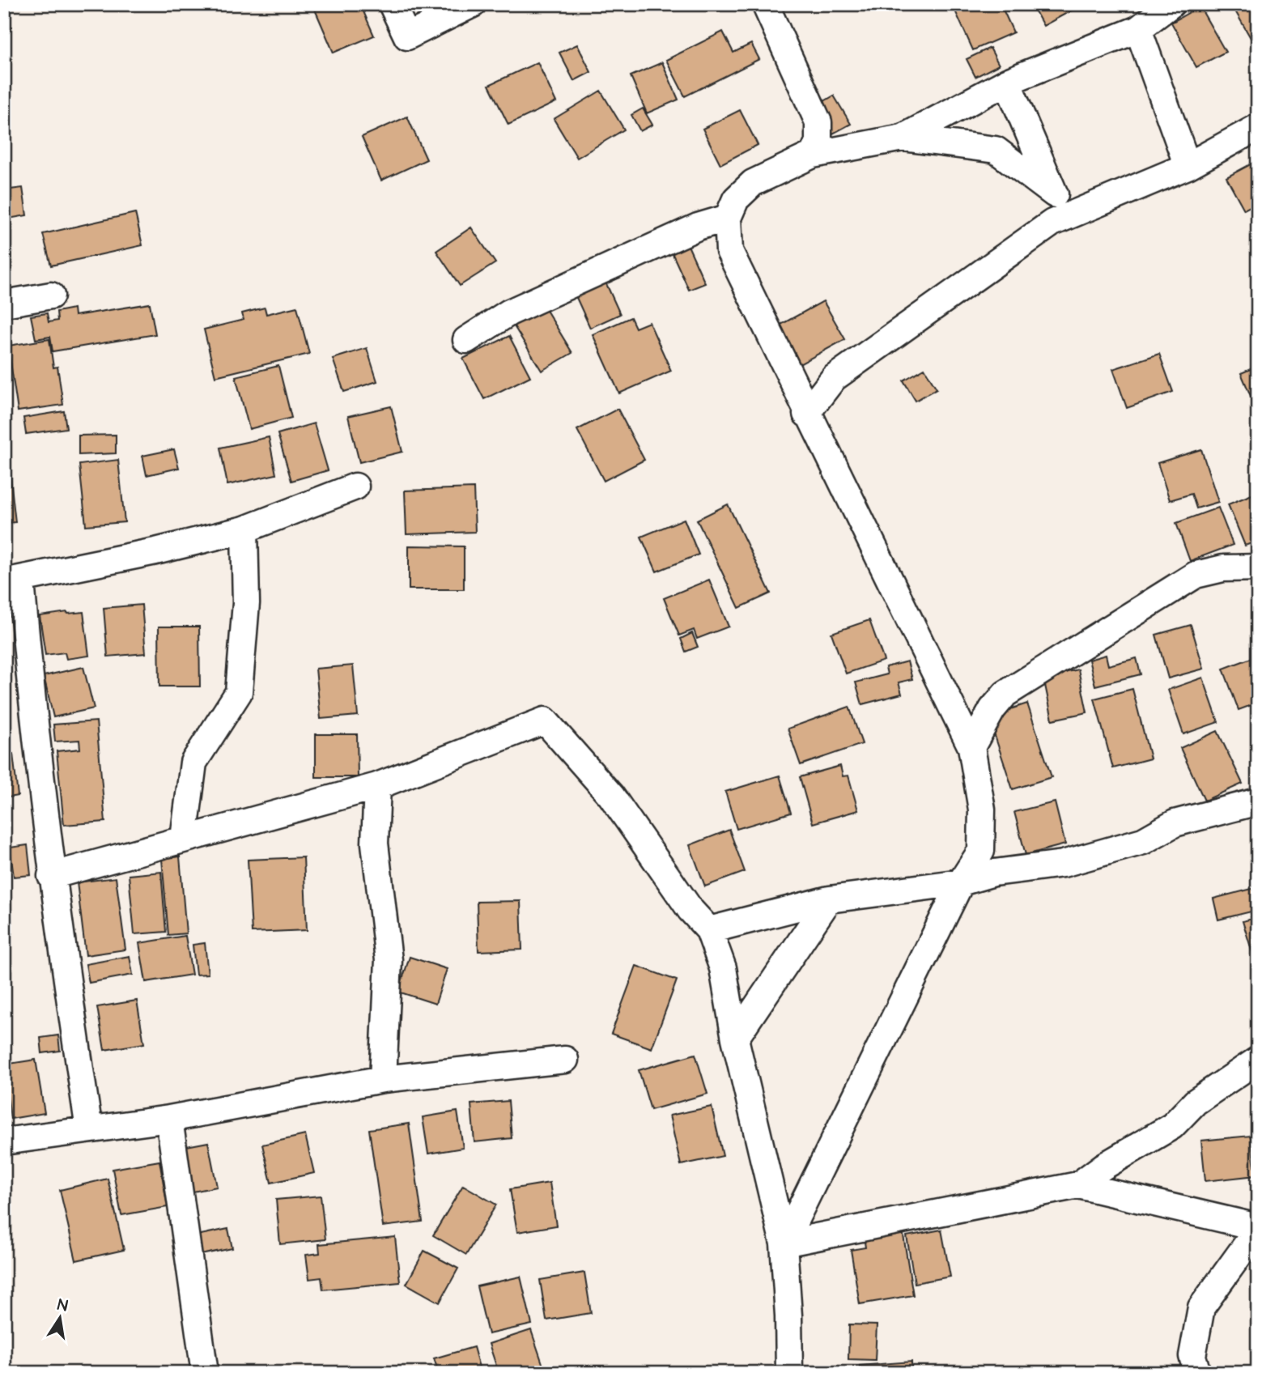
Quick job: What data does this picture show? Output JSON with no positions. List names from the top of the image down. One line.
{"north":"top"}
